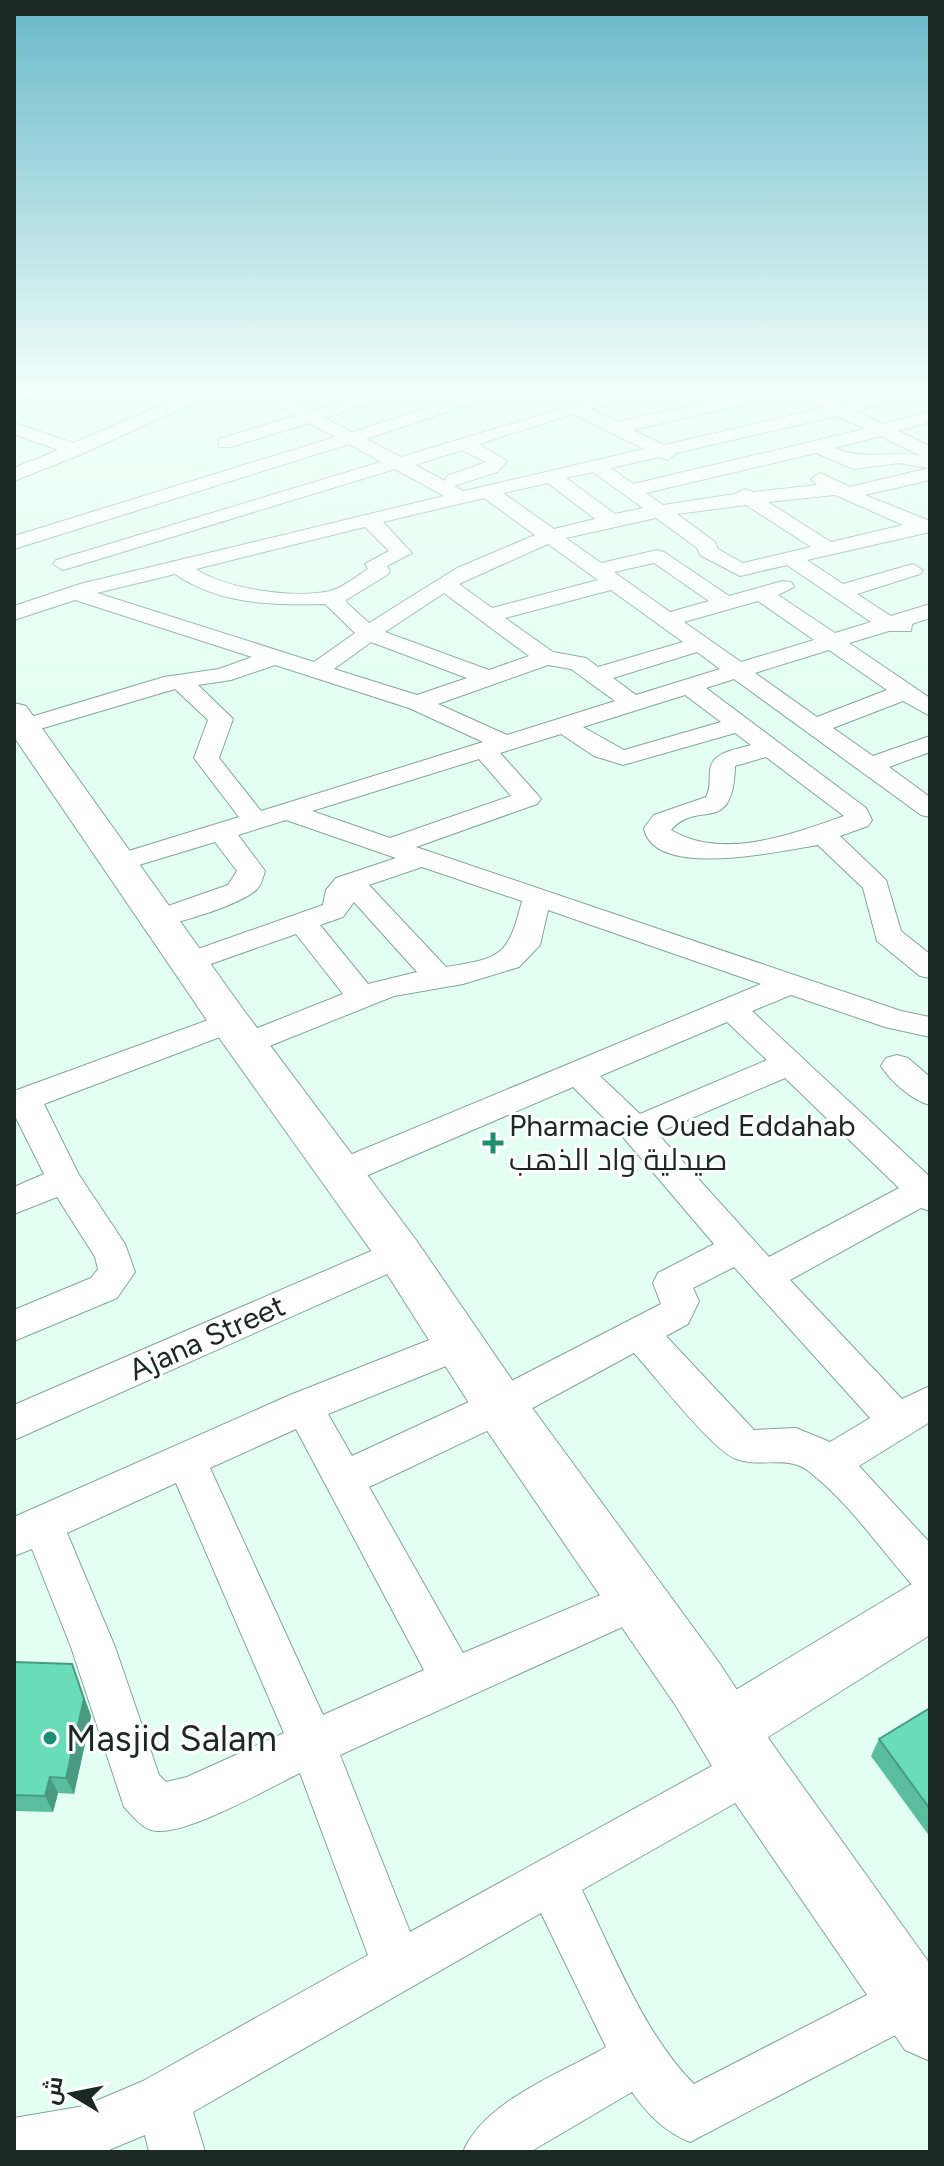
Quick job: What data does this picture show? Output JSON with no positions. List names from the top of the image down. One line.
{"streets":{"street":["Ajana Street"]},"places":{"health":["Pharmacie Oued Eddahab صيدلية واد الذهب"],"other":["Masjid Salam"]},"north":"left"}
